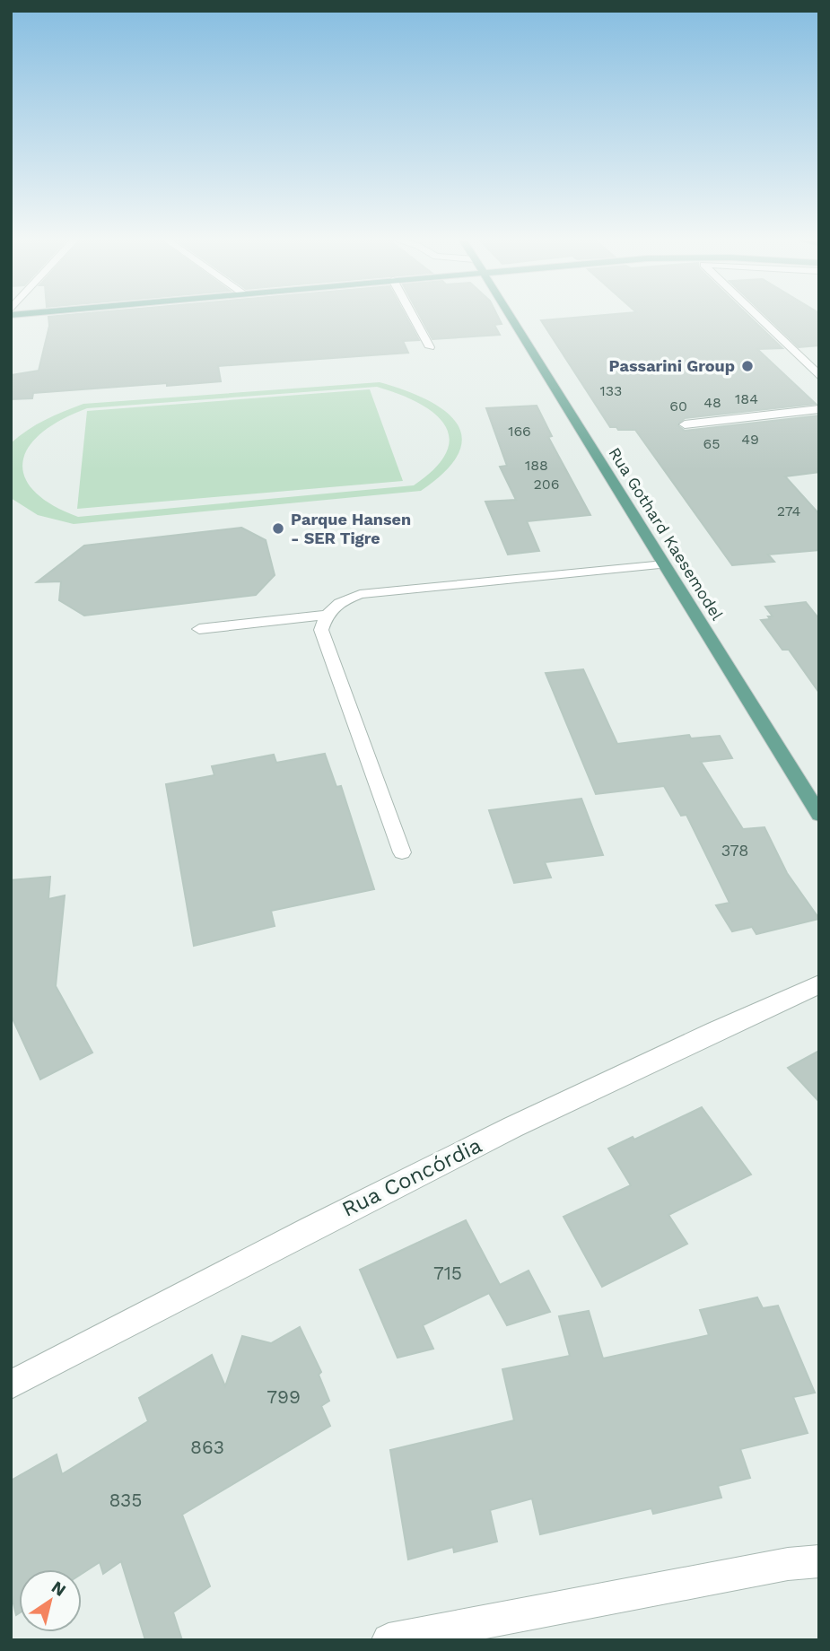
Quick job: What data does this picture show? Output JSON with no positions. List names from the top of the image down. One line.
{"streets":{"main road":["Rua Gothard Kaesemodel"],"street":["Rua Concórdia"]},"places":["Passarini Group","Parque Hansen - SER Tigre"],"house_numbers":["133","184","48","60","166","49","65","188","206","274","378","715","799","863","835"],"north":"top right"}
